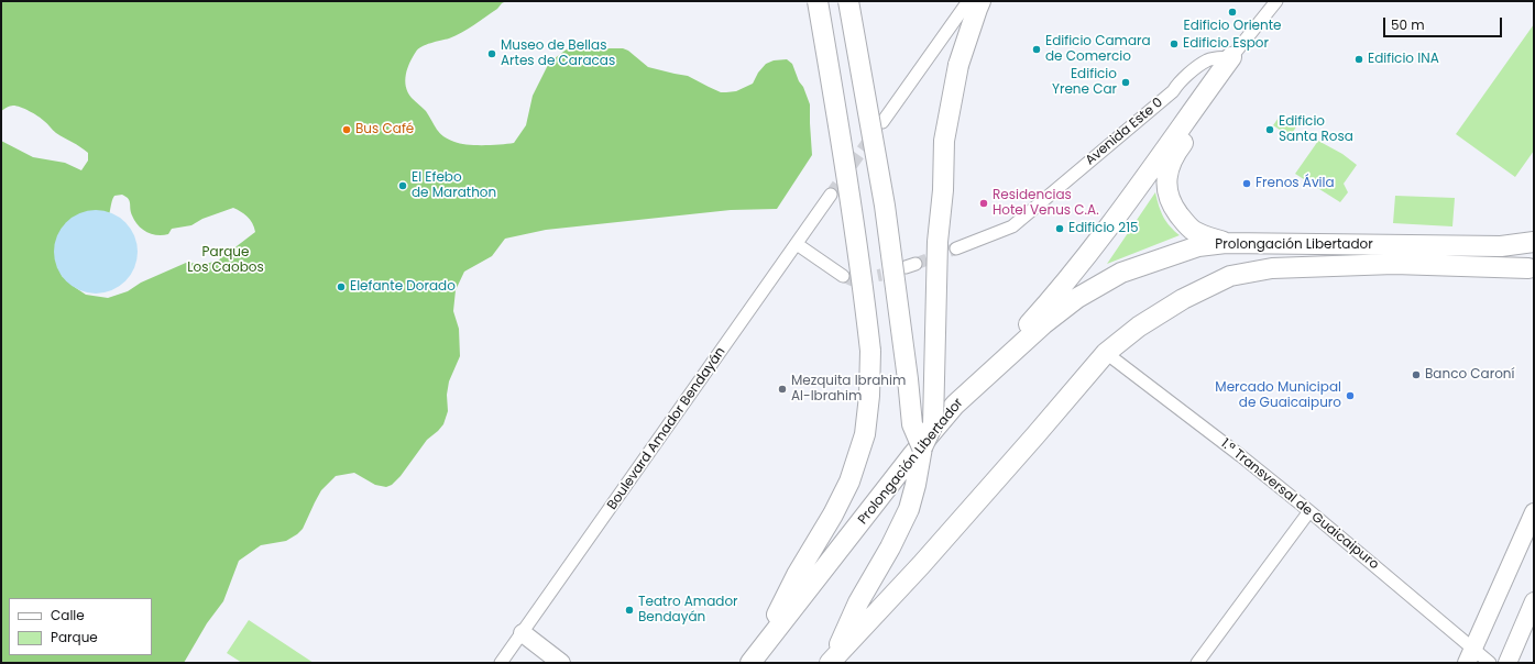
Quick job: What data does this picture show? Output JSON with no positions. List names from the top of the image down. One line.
{"streets":{"main road":["Prolongación Libertador"],"street":["Avenida Este 0","Boulevard Amador Bendayán","1.ª Transversal de Guaicaipuro"]},"crossings":[["Prolongación Libertador","1.ª Transversal de Guaicaipuro"]],"parks":["Parque Los Caobos"],"places":["Edificio Oriente","Edificio Espor","Edificio Camara de Comercio","Museo de Bellas Artes de Caracas","Edificio INA","Edificio Yrene Car","Bus Café","Edificio Santa Rosa","Frenos Ávila","El Efebo de Marathon","Residencias Hotel Venus C.A.","Edificio 215","Elefante Dorado","Banco Caroní","Mezquita Ibrahim Al-lbrahim","Mercado Municipal de Guaicaipuro","Teatro Amador Bendayán"],"legend":["Calle","Parque"],"scale_bar":"50 m"}
